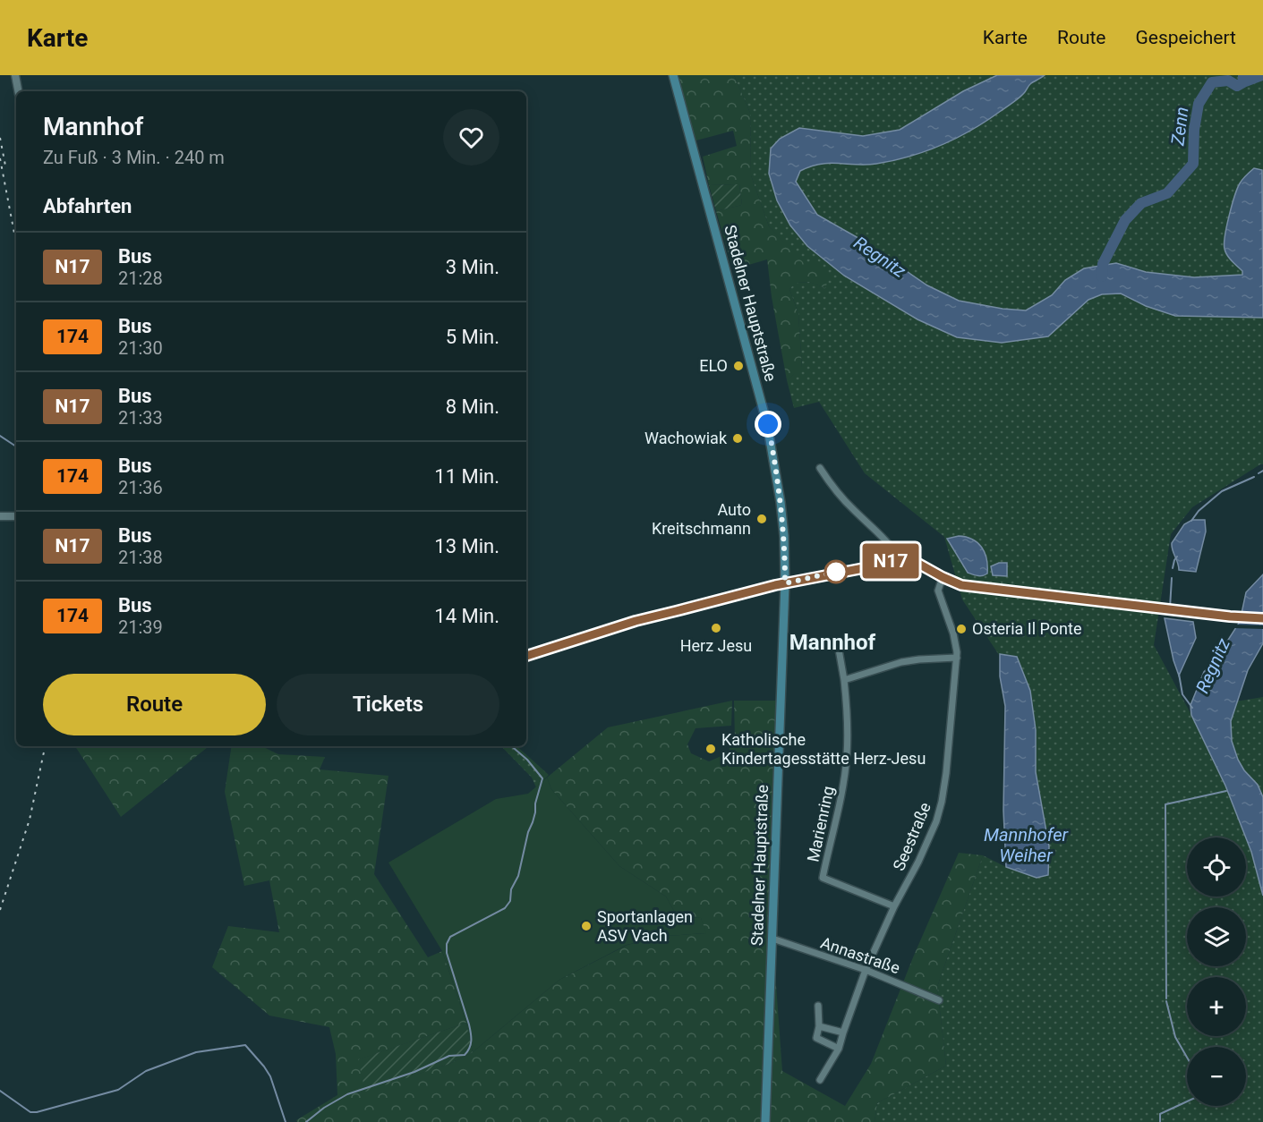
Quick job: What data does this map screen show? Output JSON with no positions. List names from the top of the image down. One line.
{"streets":{"main road":["Stadelner Hauptstraße"],"street":["Marienring","Seestraße","Annastraße"]},"crossings":[["Stadelner Hauptstraße","Annastraße"],["Marienring","Seestraße"],["Seestraße","Annastraße"]],"districts":["Mannhof"],"water":["Zenn","Regnitz","Mannhofer Weiher"],"places":["ELO","Wachowiak","Auto Kreitschmann","Herz Jesu","Osteria Il Ponte","Katholische Kindertagesstätte Herz-Jesu","Sportanlagen ASV Vach"],"lines":["bus line N17"],"page":{"header":"Karte","nav":["Karte","Route","Gespeichert"],"on_map":"N17","heading":[["Mannhof","Zu Fuß · 3 Min. · 240 m"],"Abfahrten"],"list":[{"mark":"N17","name":"Bus","note":"21:28","value":"3 Min."},{"mark":"174","name":"Bus","note":"21:30","value":"5 Min."},{"mark":"N17","name":"Bus","note":"21:33","value":"8 Min."},{"mark":"174","name":"Bus","note":"21:36","value":"11 Min."},{"mark":"N17","name":"Bus","note":"21:38","value":"13 Min."},{"mark":"174","name":"Bus","note":"21:39","value":"14 Min."}],"buttons":["Route","Tickets"],"map_buttons":["+","−"]}}
